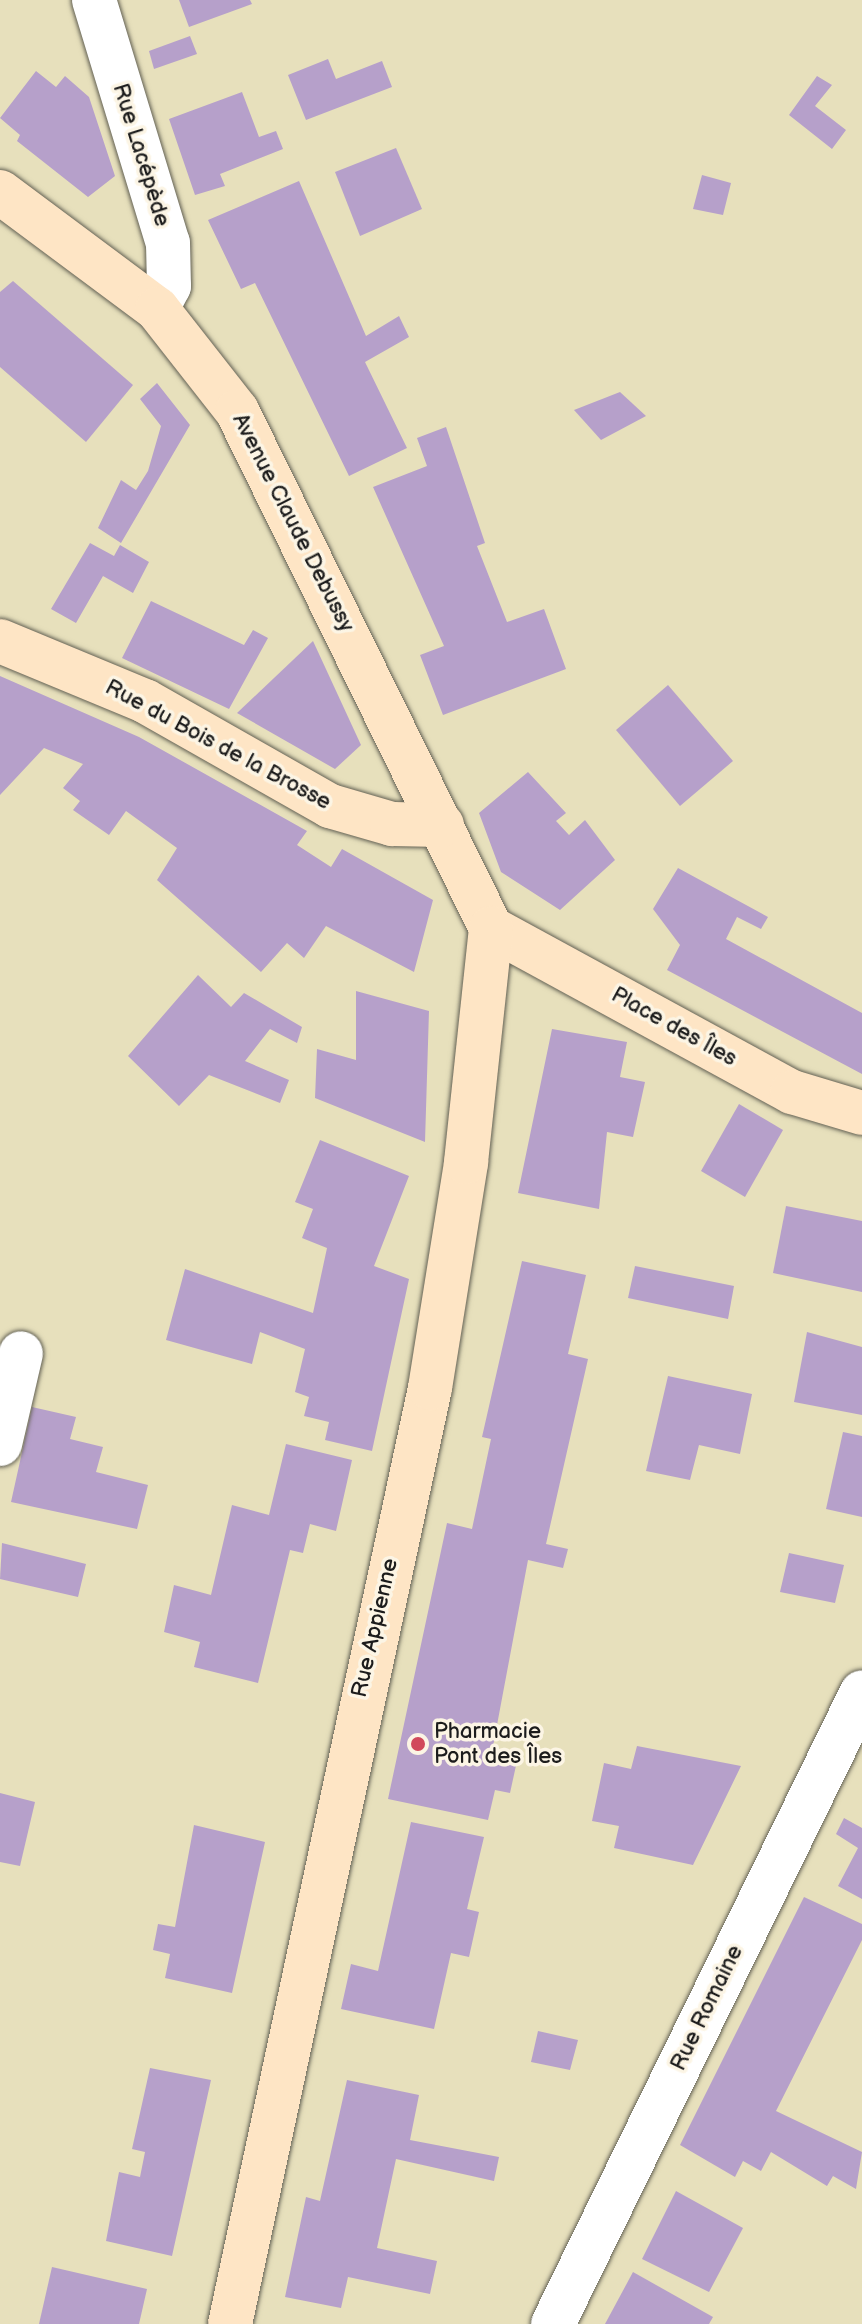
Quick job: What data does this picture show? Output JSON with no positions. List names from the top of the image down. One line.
{"streets":{"main road":["Avenue Claude Debussy","Rue du Bois de la Brosse","Place des Îles","Rue Appienne"],"street":["Rue Lacépède","Rue Romaine"]},"crossings":[["Rue Lacépède","Avenue Claude Debussy"],["Avenue Claude Debussy","Rue du Bois de la Brosse"],["Avenue Claude Debussy","Place des Îles"],["Avenue Claude Debussy","Rue Appienne"],["Place des Îles","Rue Appienne"]],"places":["Pharmacie Pont des Îles"]}
